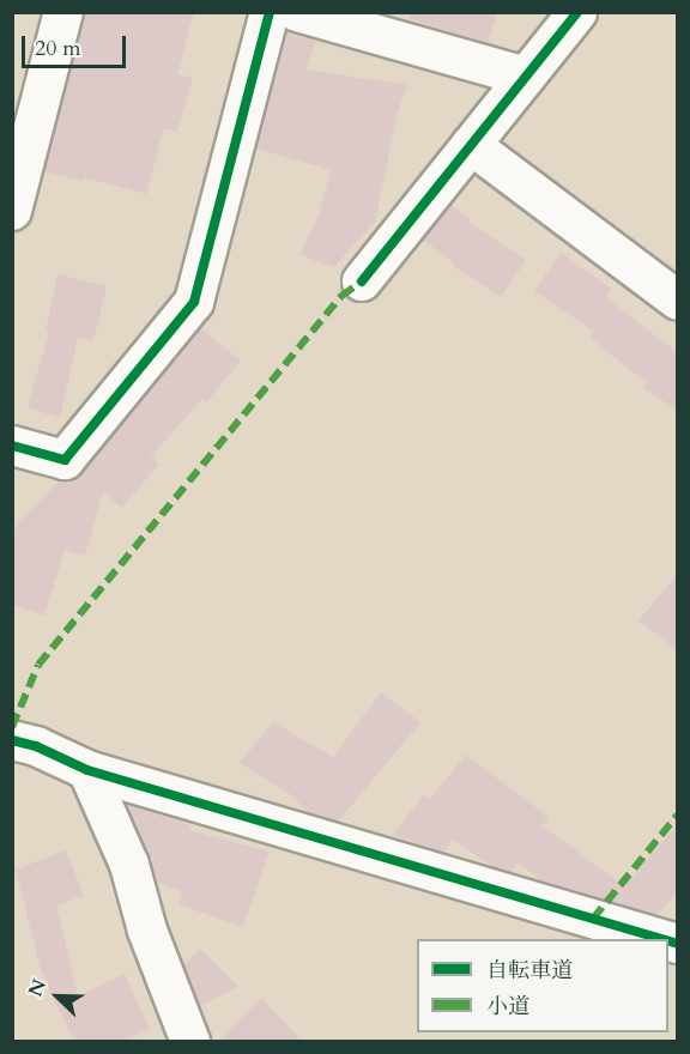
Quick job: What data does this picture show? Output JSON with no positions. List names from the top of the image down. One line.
{"legend":["自転車道","小道"],"scale_bar":"20 m","north":"top left"}
